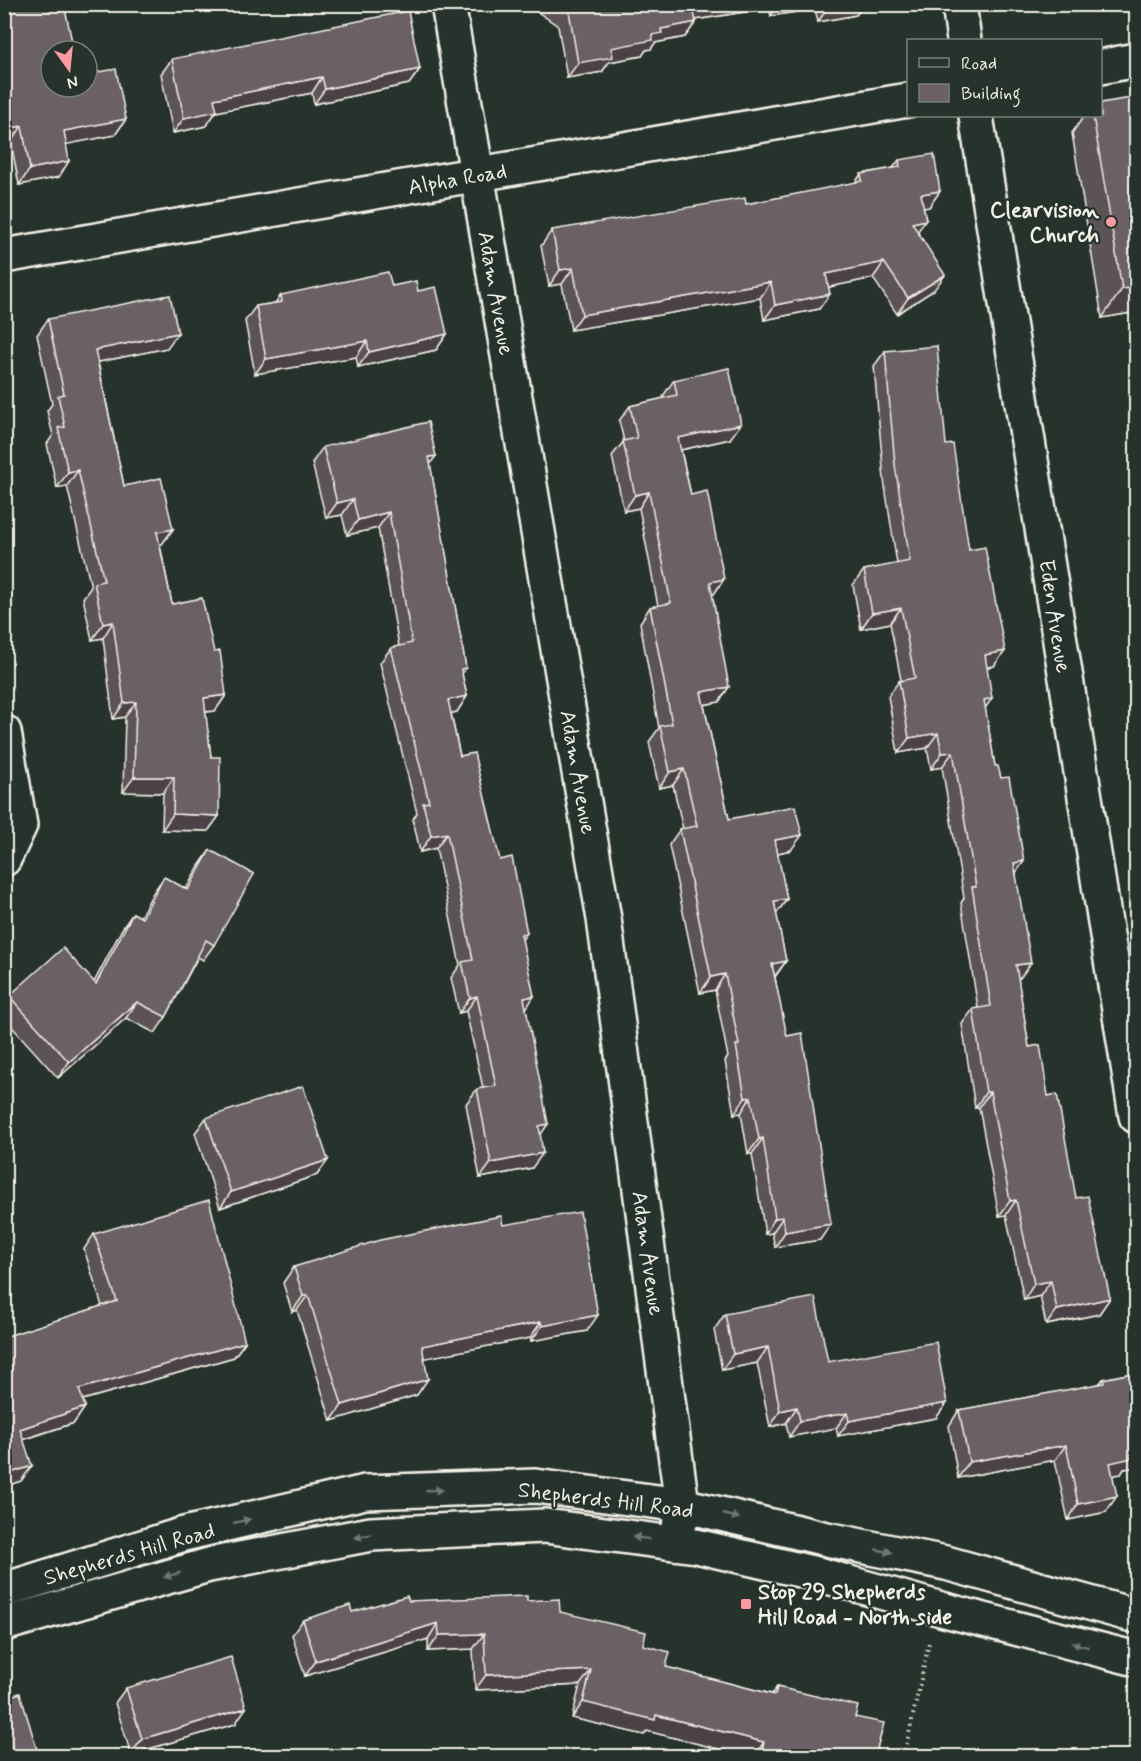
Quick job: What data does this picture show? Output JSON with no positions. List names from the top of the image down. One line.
{"streets":{"street":["Alpha Road","Adam Avenue","Eden Avenue","Shepherds Hill Road"]},"crossings":[["Alpha Road","Adam Avenue"],["Adam Avenue","Shepherds Hill Road"]],"places":{"other":["Clearvision Church"],"transit":["Stop 29 Shepherds Hill Road - North side"]},"legend":["Road","Building"],"north":"bottom"}
